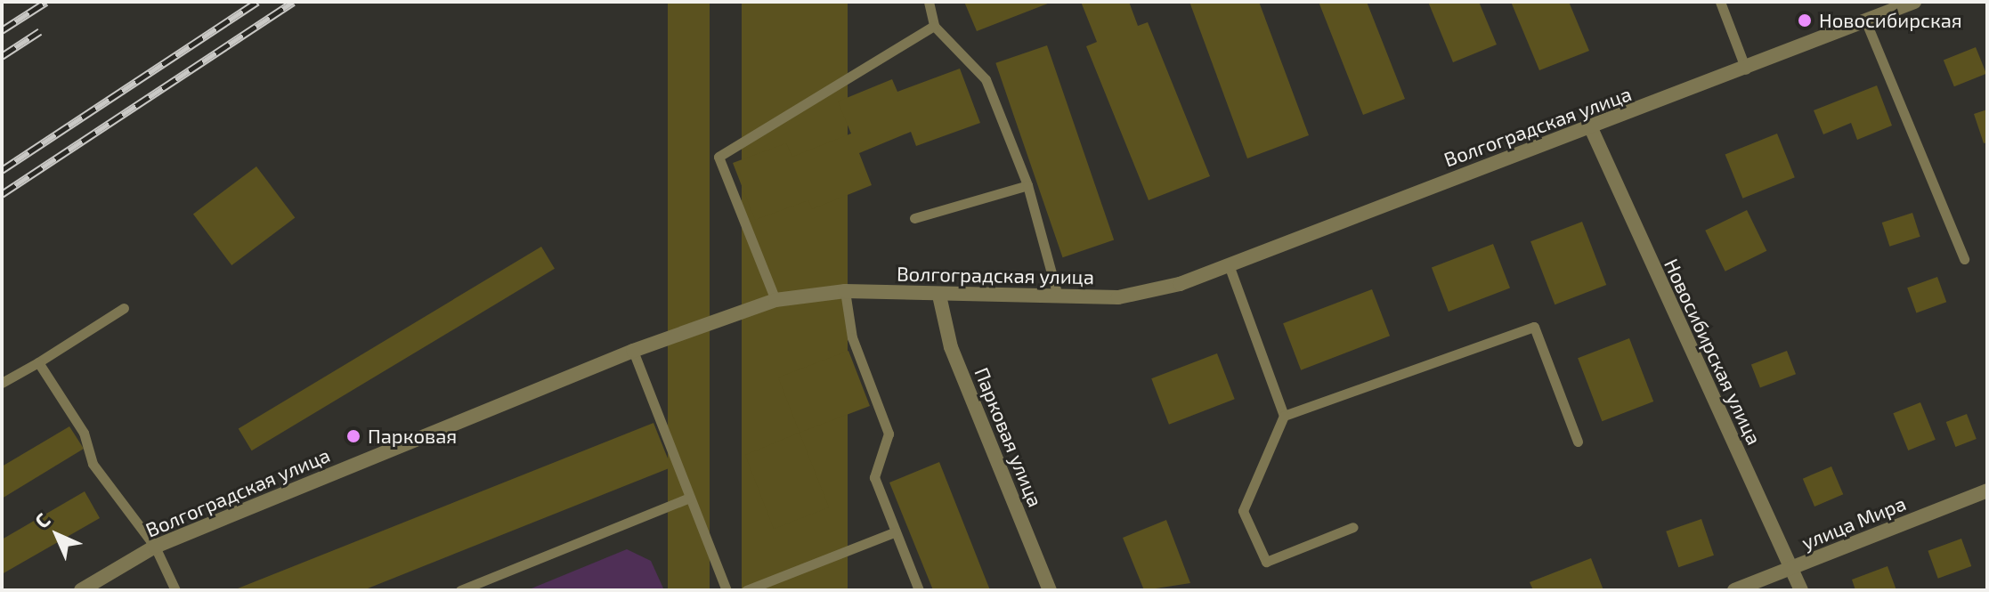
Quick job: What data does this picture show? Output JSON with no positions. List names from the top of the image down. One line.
{"streets":{"street":["Волгоградская улица","Новосибирская улица","Парковая улица","улица Мира"]},"crossings":[["Волгоградская улица","Новосибирская улица"],["Волгоградская улица","Парковая улица"],["Новосибирская улица","улица Мира"]],"places":["Новосибирская","Парковая"],"north":"top left"}
